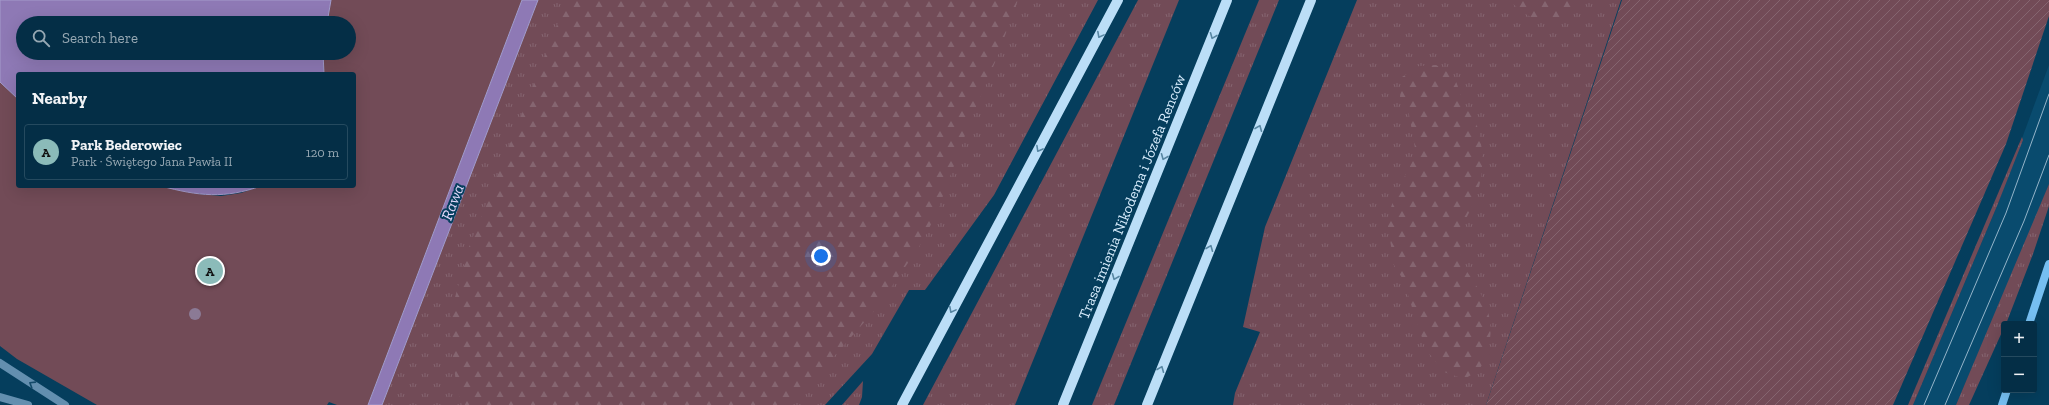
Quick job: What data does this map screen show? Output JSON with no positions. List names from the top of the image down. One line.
{"streets":{"main road":["Trasa imienia Nikodema i Józefa Renców"]},"water":["Rawa"],"page":{"search":"Search here","heading":"Nearby","list":[{"mark":"A","name":"Park Bederowiec","note":"Park · Świętego Jana Pawła II","value":"120 m"}],"pins":"A","map_buttons":["+","−"]}}
